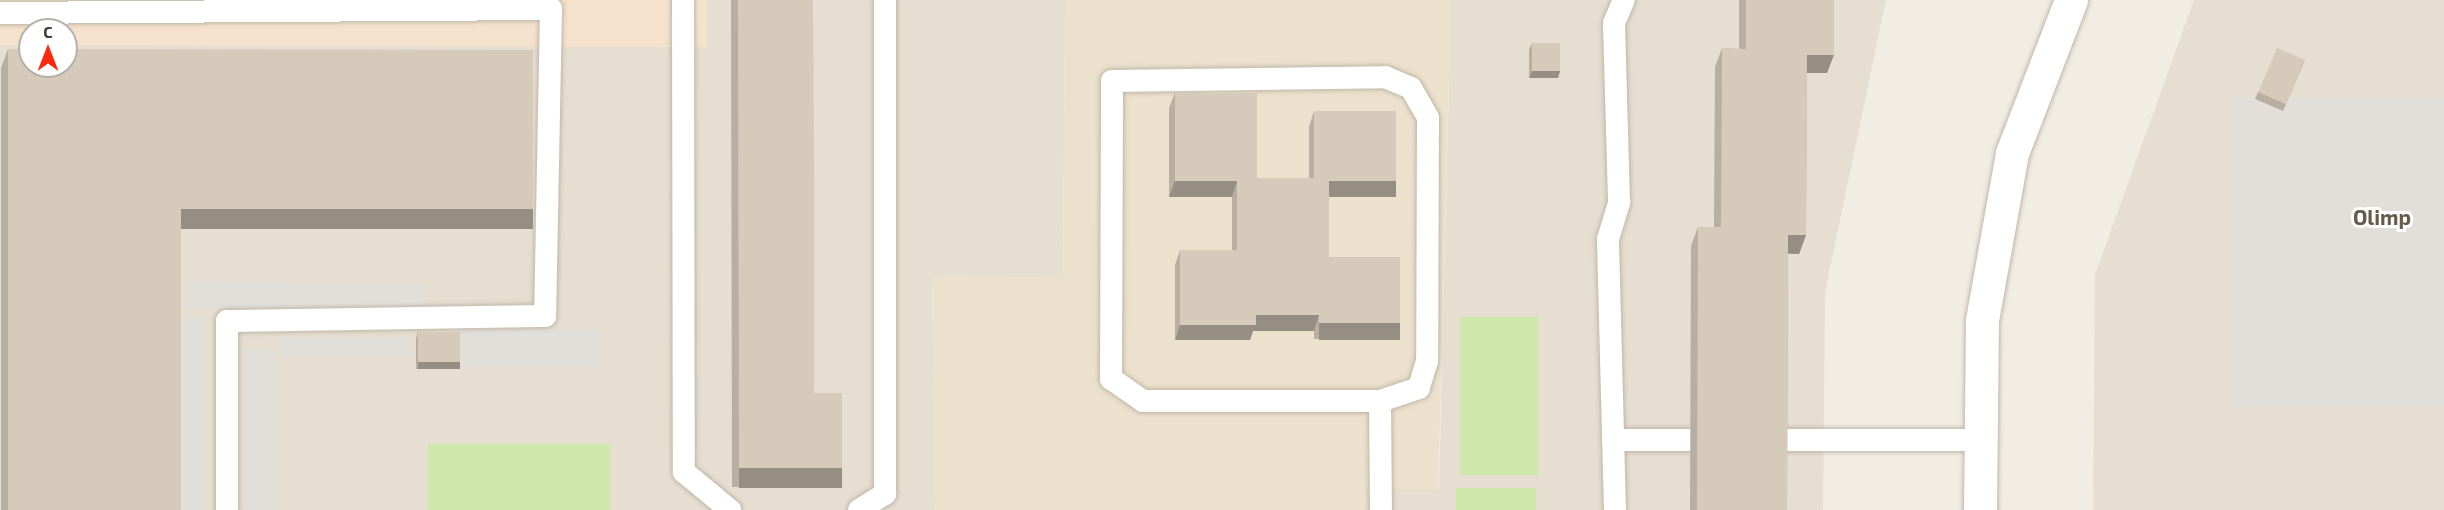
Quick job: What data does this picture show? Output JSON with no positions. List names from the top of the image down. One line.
{"districts":["Olimp"],"north":"top"}
